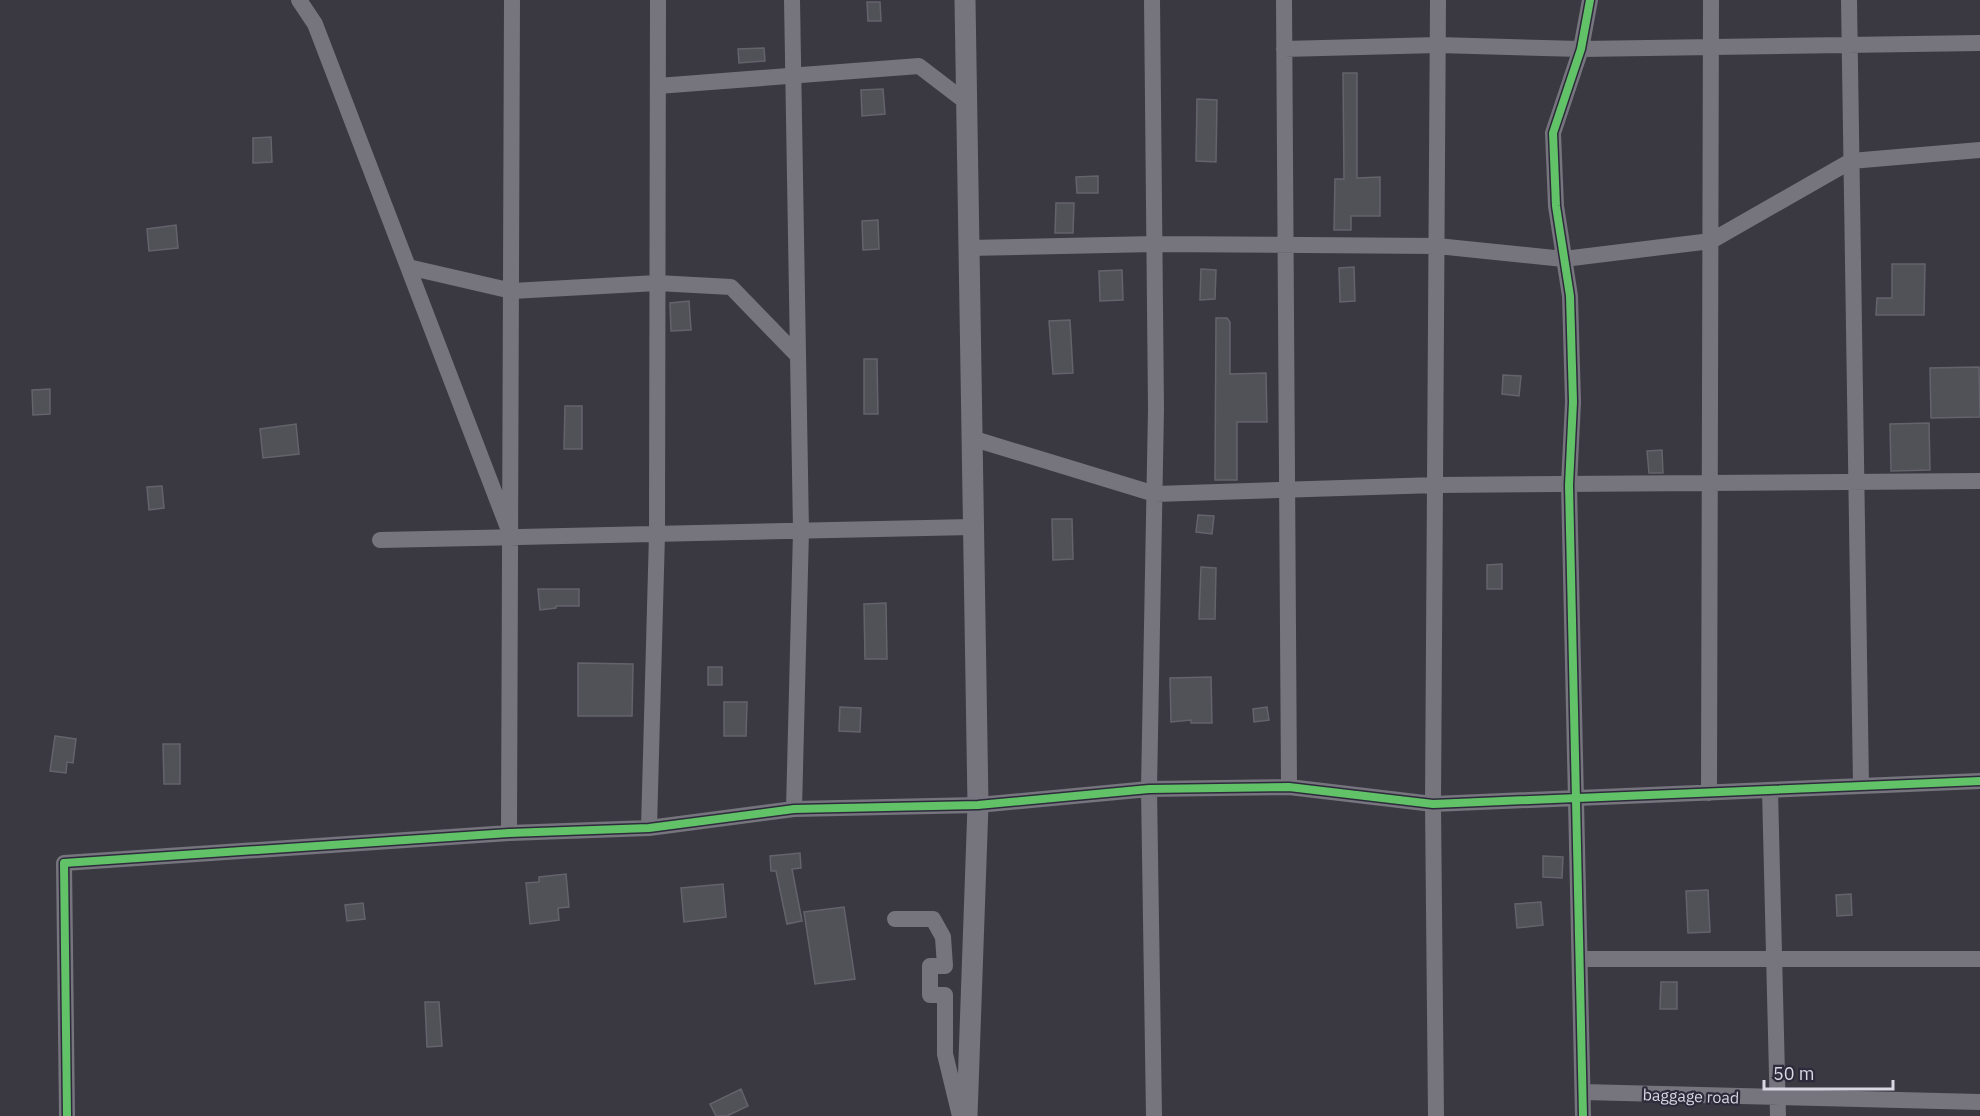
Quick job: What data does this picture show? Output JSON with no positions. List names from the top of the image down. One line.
{"streets":{"street":["baggage road"]},"scale_bar":"50 m"}
